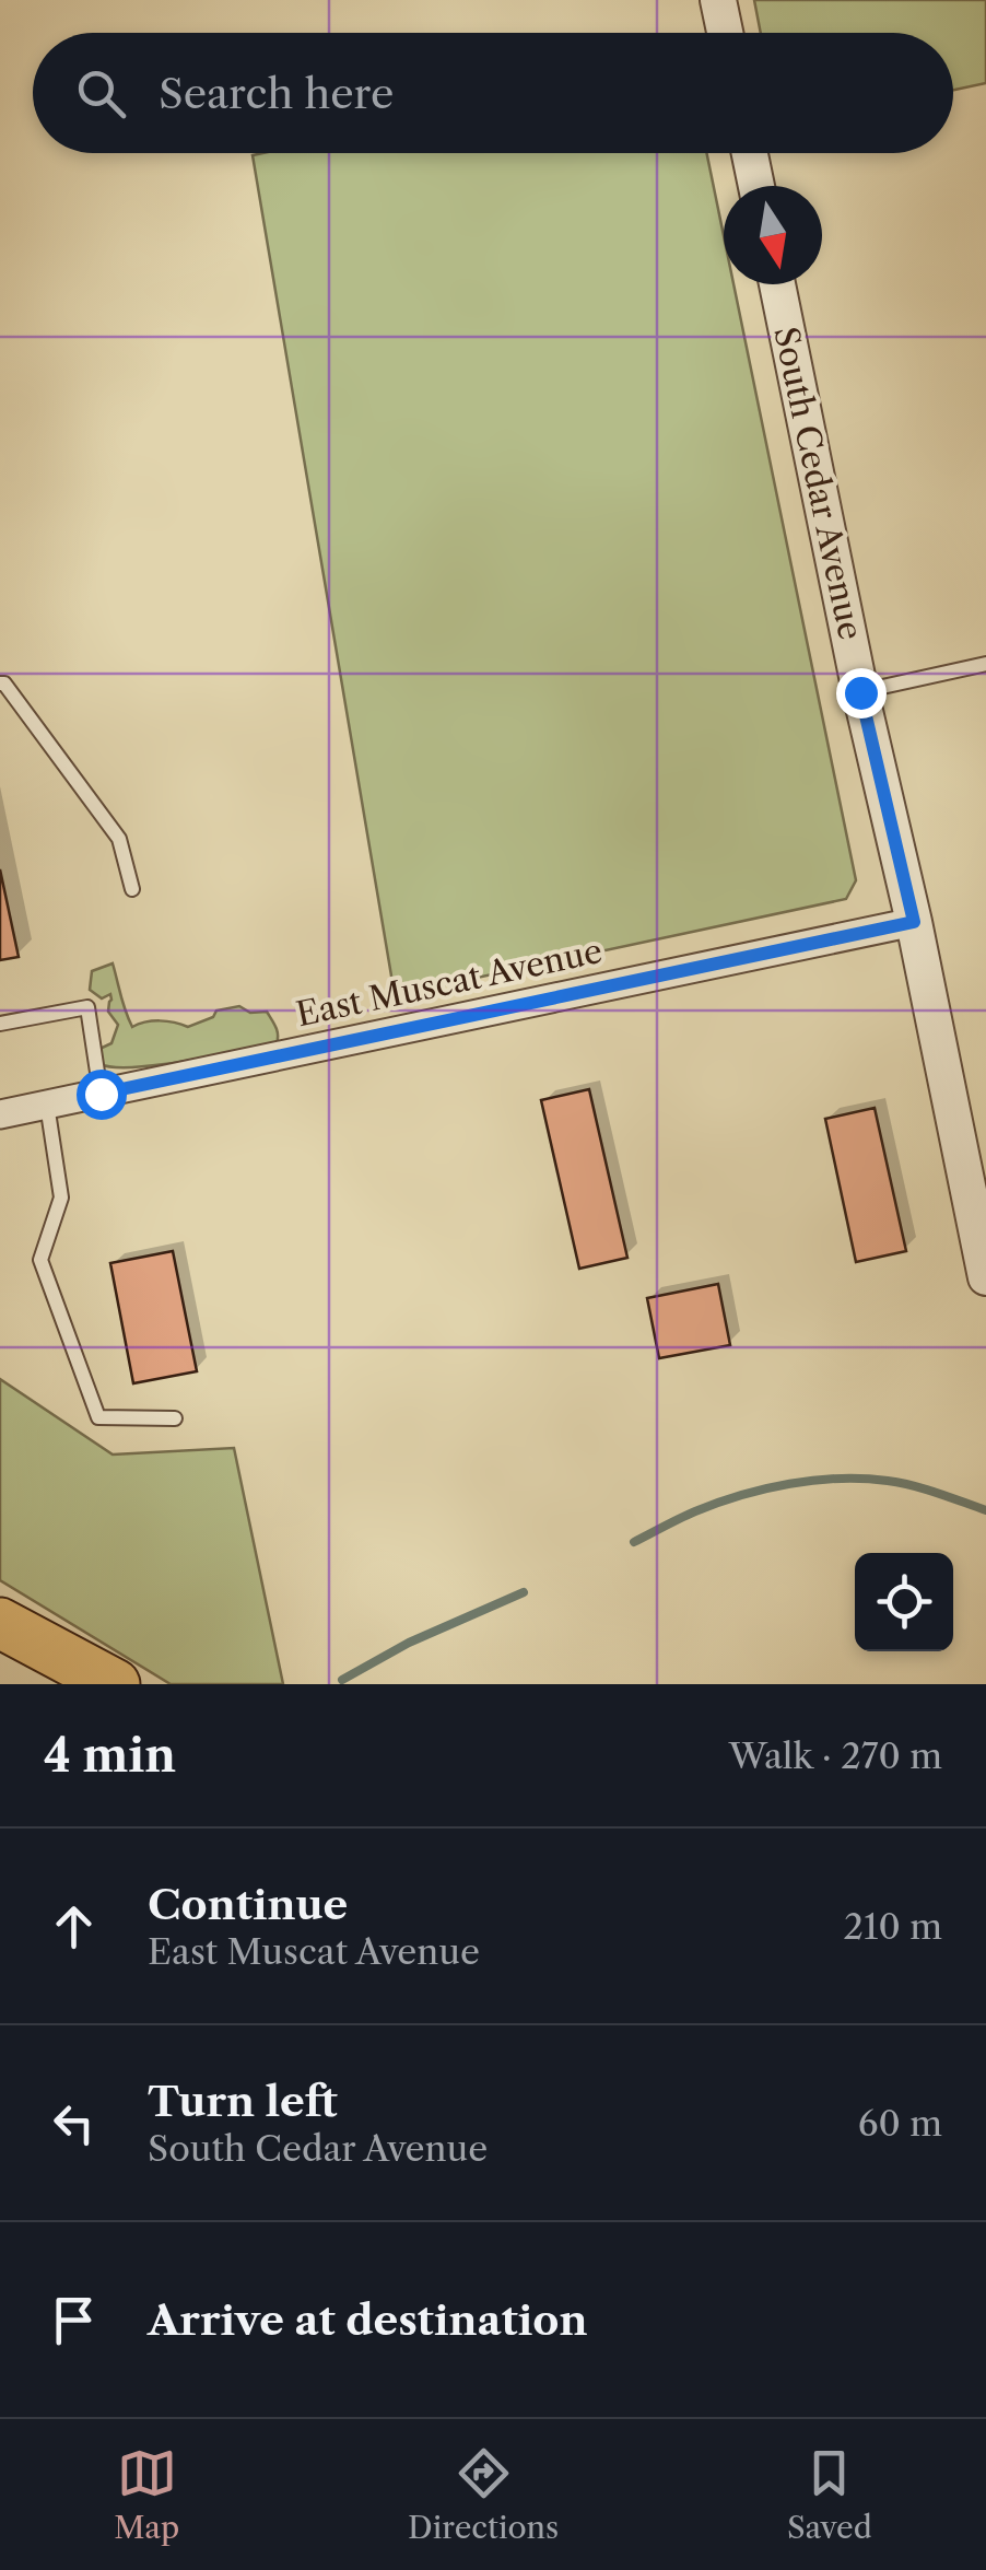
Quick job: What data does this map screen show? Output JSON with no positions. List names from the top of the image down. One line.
{"streets":{"street":["South Cedar Avenue","East Muscat Avenue"]},"crossings":[["South Cedar Avenue","East Muscat Avenue"]],"north":"bottom","page":{"search":"Search here","heading":["4 min","Walk · 270 m"],"list":[["Continue","East Muscat Avenue","210 m"],["Turn left","South Cedar Avenue","60 m"],"Arrive at destination"],"nav":["Map","Directions","Saved"]}}
